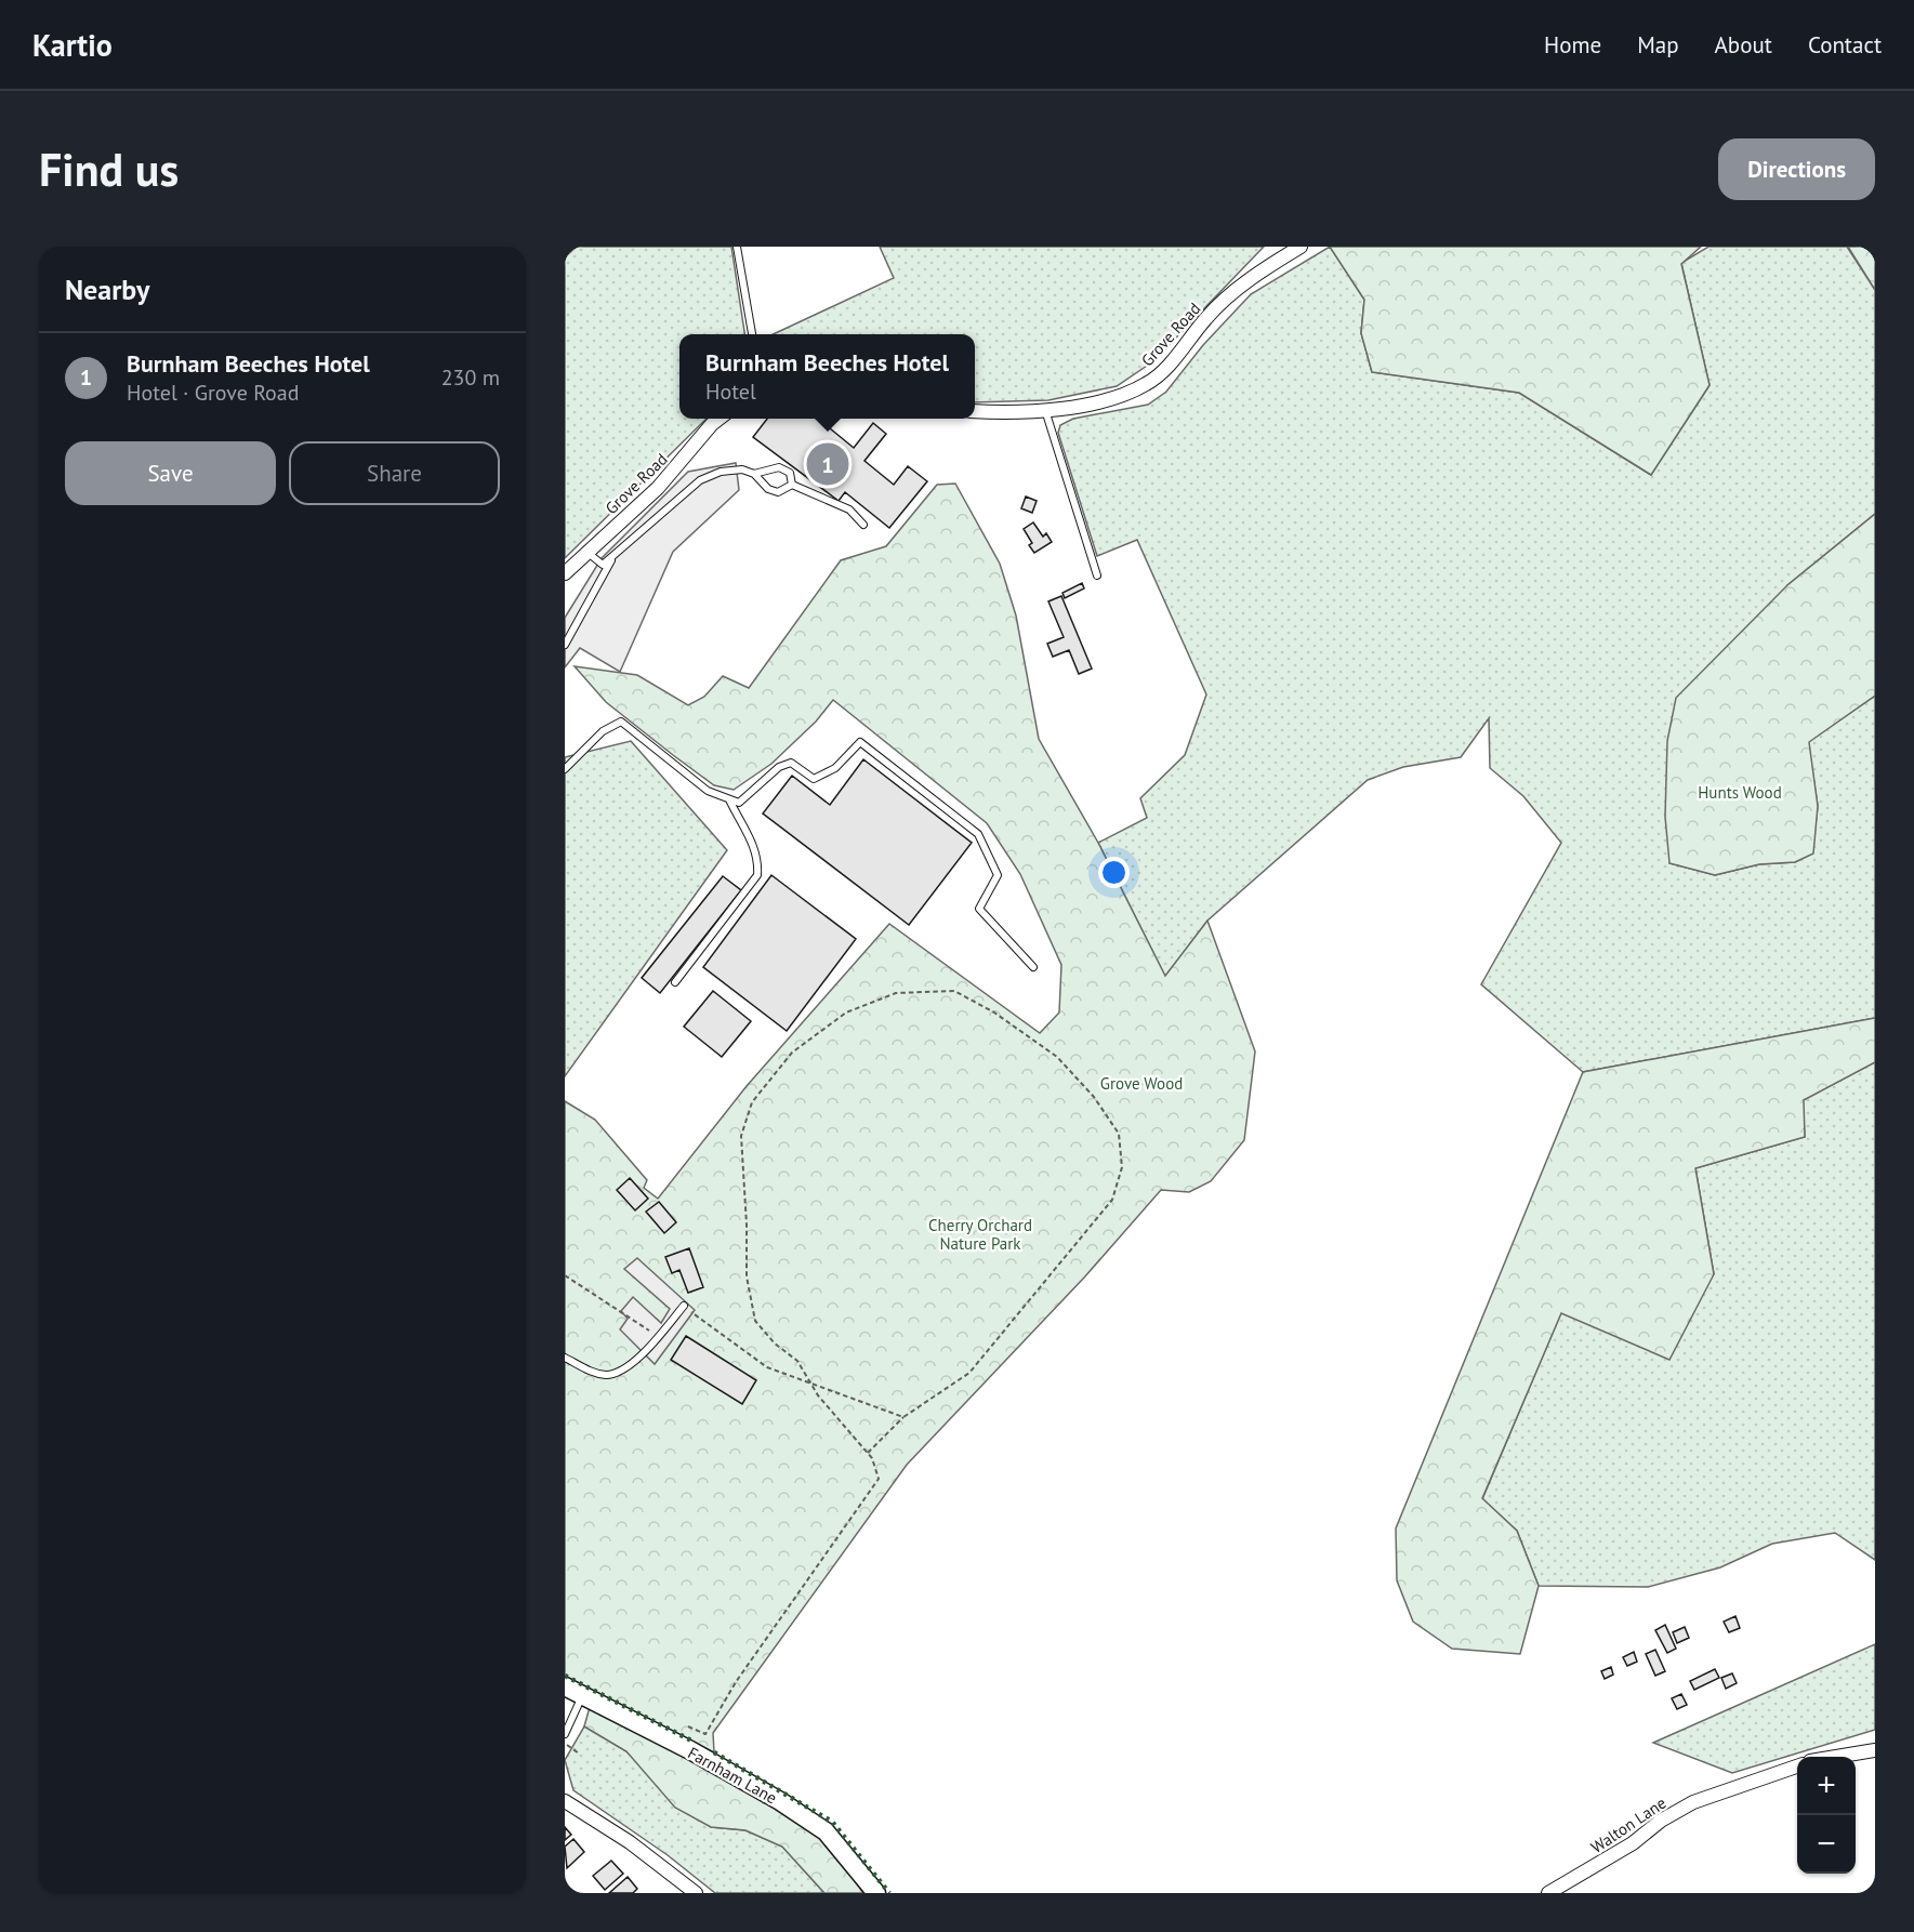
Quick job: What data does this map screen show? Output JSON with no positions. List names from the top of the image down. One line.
{"streets":{"street":["Grove Road","Farnham Lane","Walton Lane"]},"parks":["Hunts Wood","Grove Wood","Cherry Orchard Nature Park"],"page":{"header":"Kartio","nav":["Home","Map","About","Contact"],"buttons":["Directions",["Save","Share"]],"title":"Find us","heading":"Nearby","list":[{"mark":"1","name":"Burnham Beeches Hotel","note":"Hotel · Grove Road","value":"230 m"}],"popup":["Burnham Beeches Hotel","Hotel"],"pins":"1","map_buttons":["+","−"]}}
